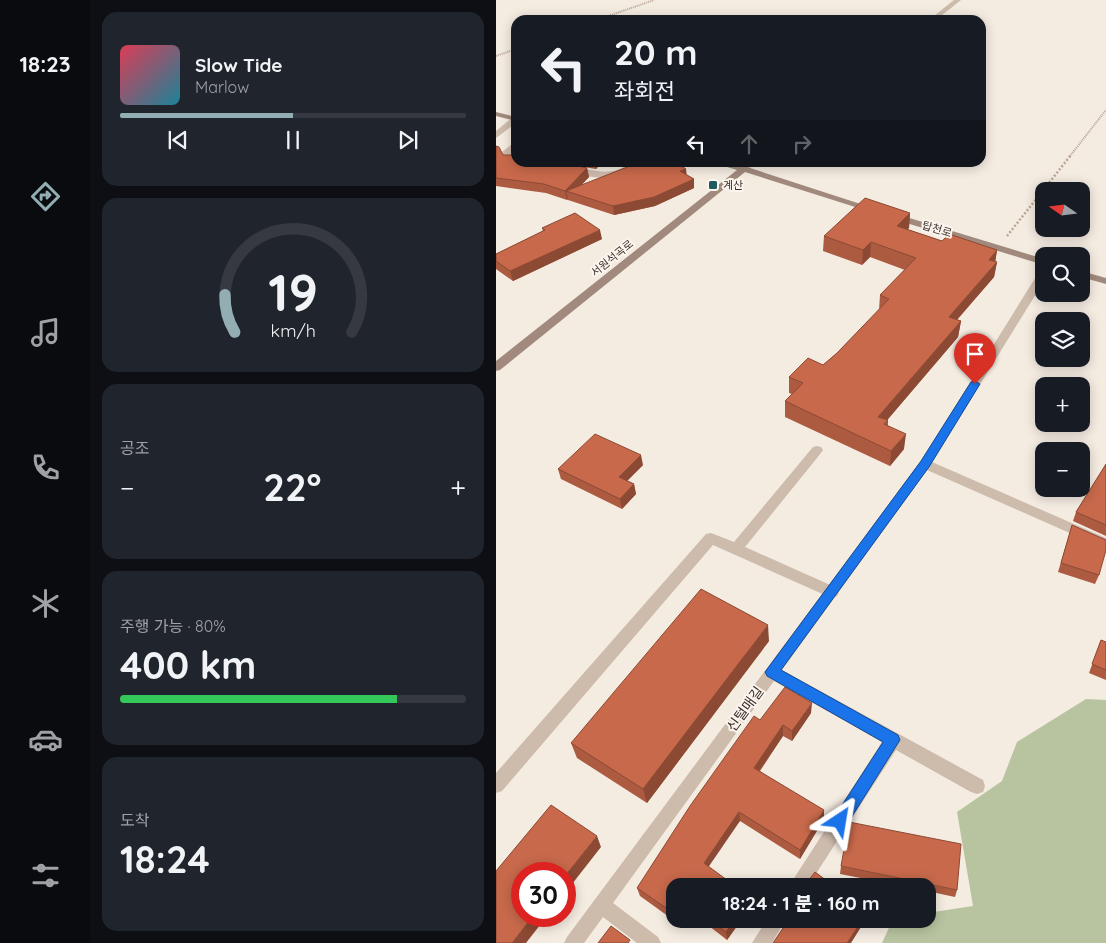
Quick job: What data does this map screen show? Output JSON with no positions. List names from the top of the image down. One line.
{"streets":{"main road":["탑천로","서원석곡로"],"street":["신털매길"]},"places":{"transit":["계산"]},"north":"left","page":{"tabs":"18:23","turn":["20 m","좌회전"],"song":["Slow Tide","Marlow"],"map_buttons":["+","−"],"tile":["공조",["주행 가능 · 80%","400 km"],["도착","18:24"]],"heat":["−","22°","+"],"limit":"30","trip":"18:24 · 1 분 · 160 m","gauge":["19","km/h"]}}
